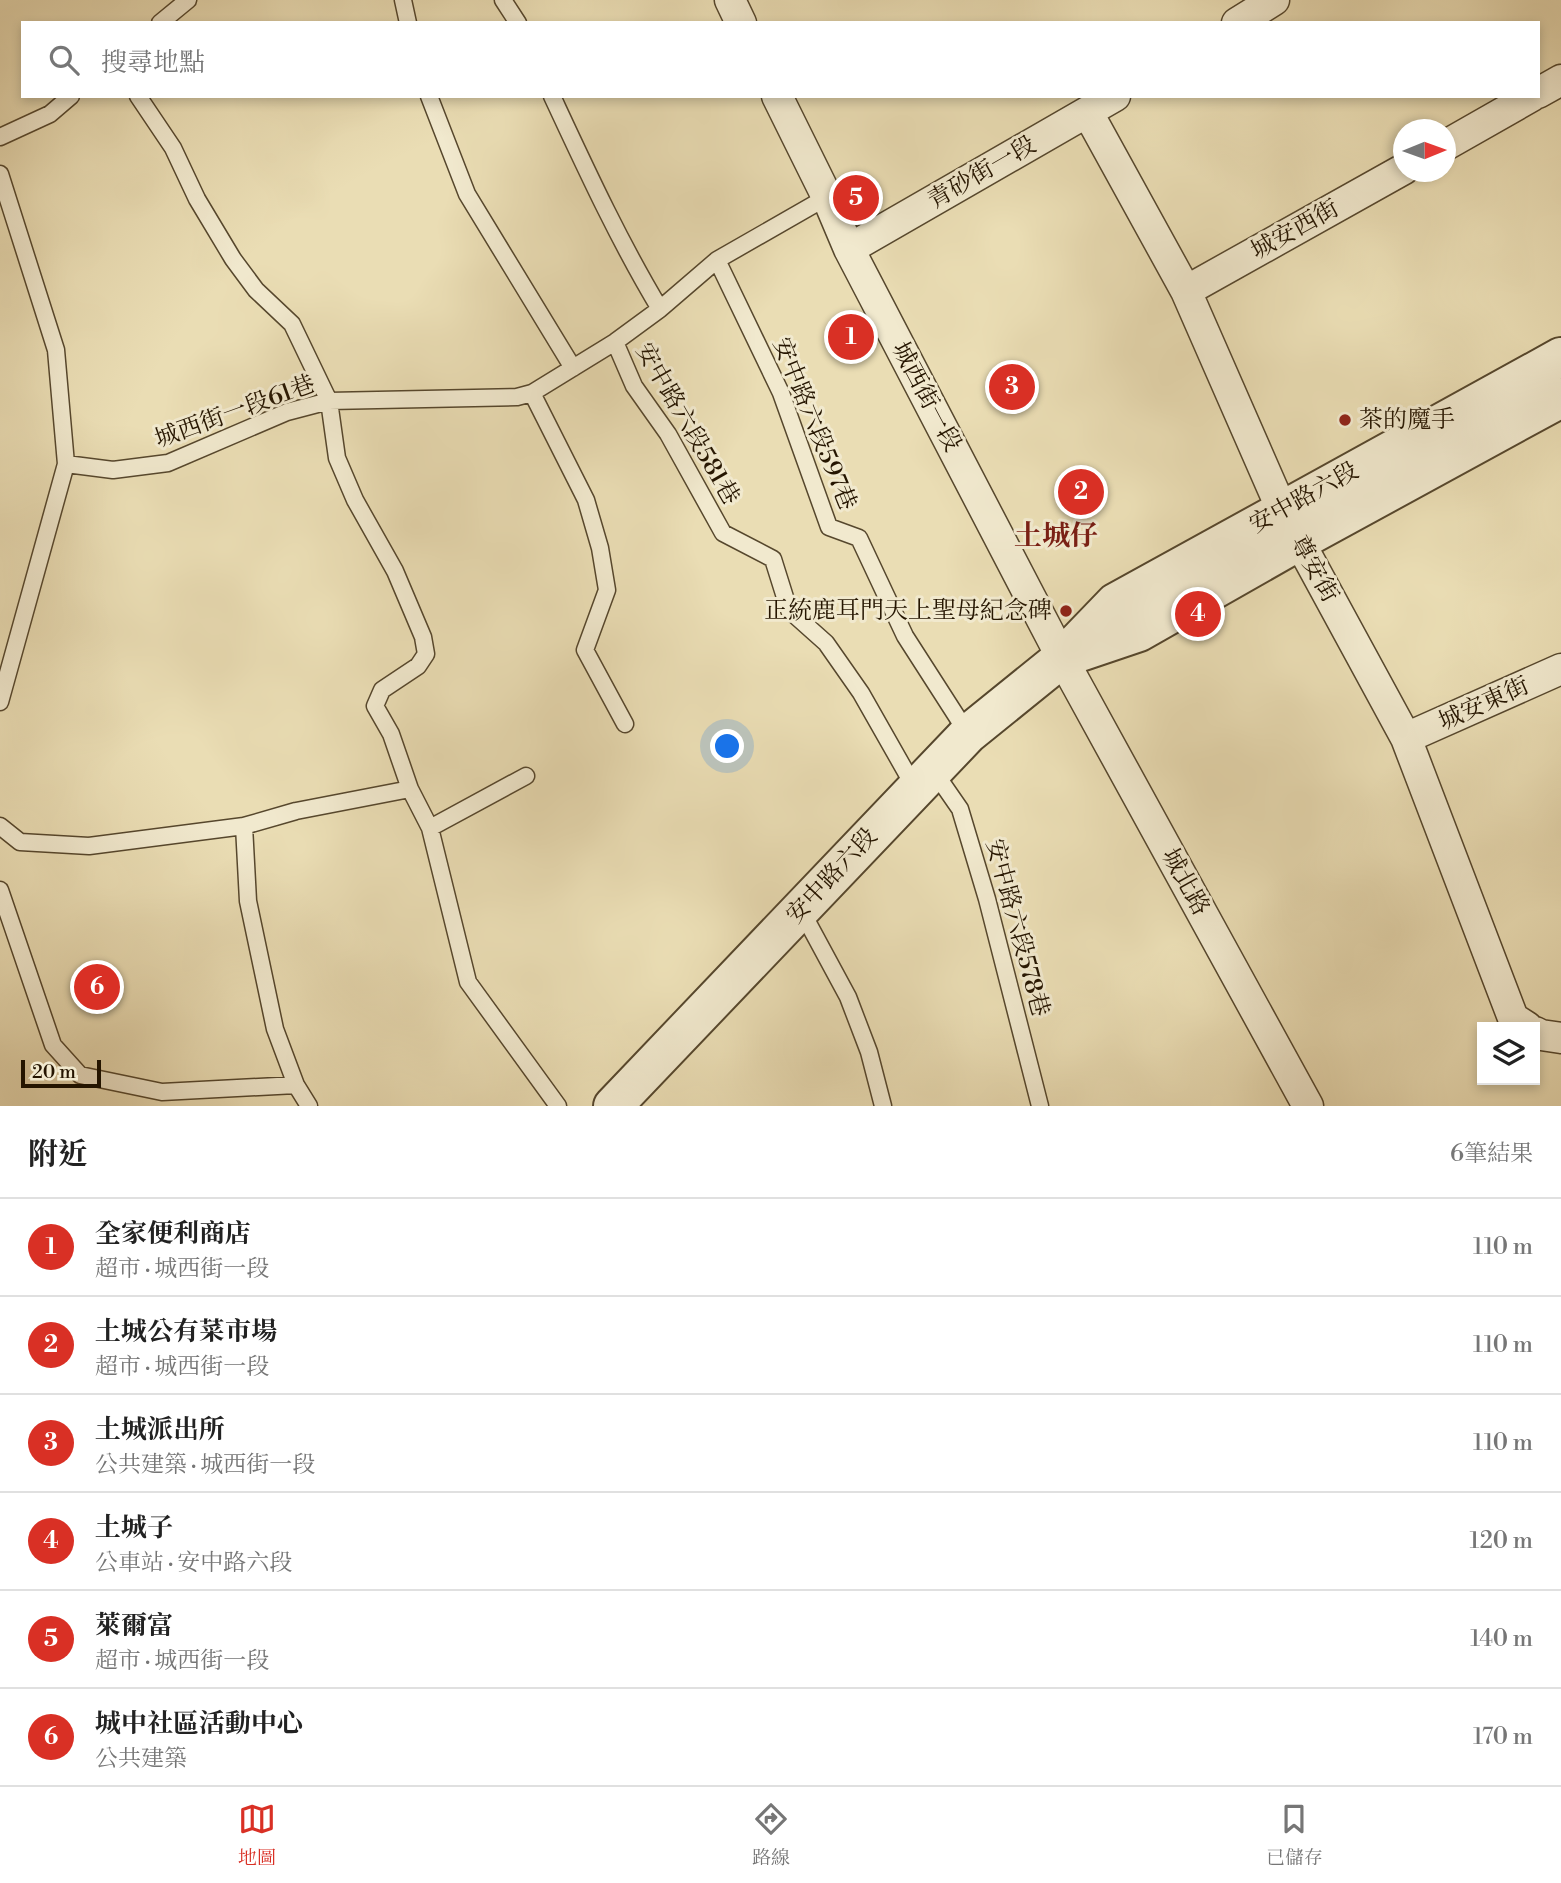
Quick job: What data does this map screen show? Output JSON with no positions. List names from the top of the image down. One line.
{"streets":{"street":["青砂街一段","城安西街","城西街一段","安中路六段","尊安街","城安東街","城北路"],"lane":["城西街一段61巷","安中路六段581巷","安中路六段597巷","安中路六段578巷"]},"crossings":[["青砂街一段","城西街一段"],["青砂街一段","尊安街"],["城安西街","尊安街"],["城西街一段","城西街一段61巷"],["城西街一段","安中路六段"],["城西街一段","城北路"],["城西街一段61巷","安中路六段581巷"],["城西街一段61巷","安中路六段597巷"],["安中路六段581巷","安中路六段"],["安中路六段581巷","安中路六段578巷"],["安中路六段597巷","安中路六段"],["安中路六段","尊安街"],["安中路六段","城北路"],["安中路六段","安中路六段578巷"],["尊安街","城安東街"]],"districts":["土城仔"],"places":["茶的魔手","正統鹿耳門天上聖母紀念碑"],"scale_bar":"20 m","north":"right","page":{"search":"搜尋地點","pins":["5","1","3","2","4","6"],"scale":"20 m","heading":["附近","6筆結果"],"list":[{"mark":"1","name":"全家便利商店","note":"超市 · 城西街一段","value":"110 m"},{"mark":"2","name":"土城公有菜市場","note":"超市 · 城西街一段","value":"110 m"},{"mark":"3","name":"土城派出所","note":"公共建築 · 城西街一段","value":"110 m"},{"mark":"4","name":"土城子","note":"公車站 · 安中路六段","value":"120 m"},{"mark":"5","name":"萊爾富","note":"超市 · 城西街一段","value":"140 m"},{"mark":"6","name":"城中社區活動中心","note":"公共建築","value":"170 m"}],"nav":["地圖","路線","已儲存"]}}
